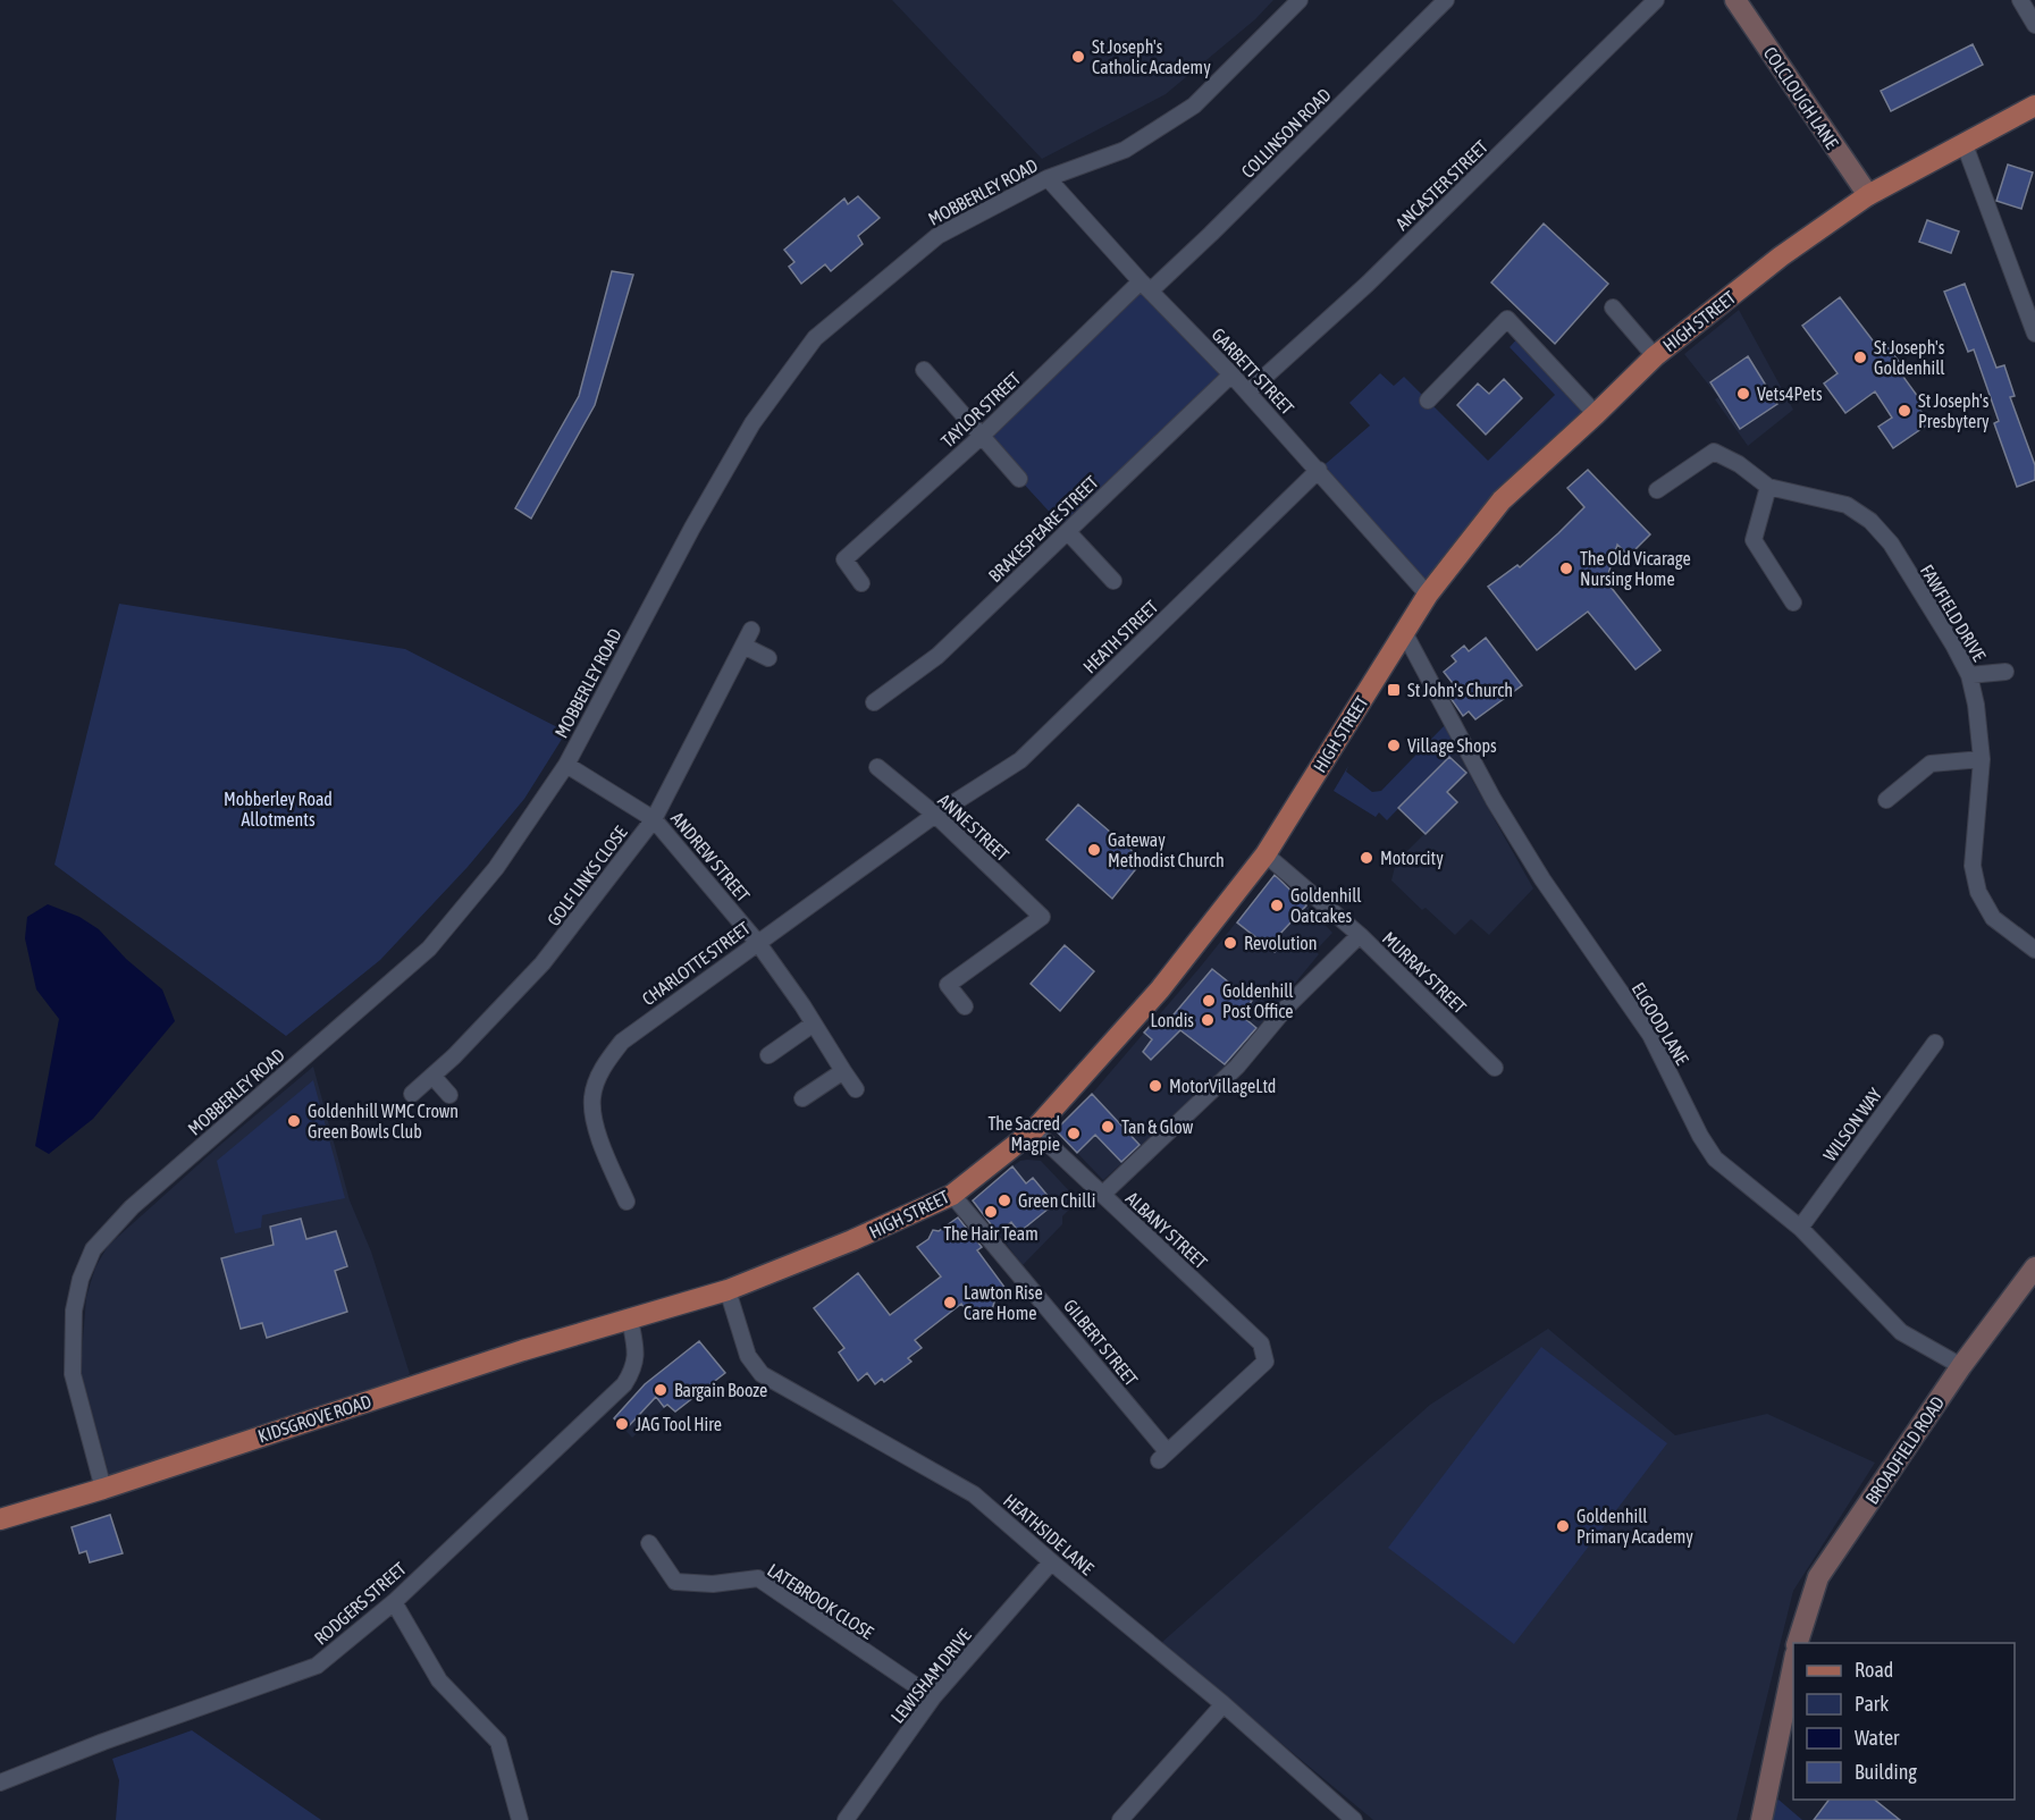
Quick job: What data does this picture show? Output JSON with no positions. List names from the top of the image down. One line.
{"streets":{"main road":["HIGH STREET","KIDSGROVE ROAD"],"street":["COLCLOUGH LANE","COLLINSON ROAD","ANCASTER STREET","MOBBERLEY ROAD","GARBETT STREET","TAYLOR STREET","BRAKESPEARE STREET","FAWFIELD DRIVE","HEATH STREET","ANNE STREET","ANDREW STREET","GOLF LINKS CLOSE","CHARLOTTE STREET","MURRAY STREET","ELGOOD LANE","WILSON WAY","ALBANY STREET","GILBERT STREET","BROADFIELD ROAD","HEATHSIDE LANE","LATEBROOK CLOSE","RODGERS STREET","LEWISHAM DRIVE"]},"crossings":[["COLCLOUGH LANE","HIGH STREET"],["COLLINSON ROAD","GARBETT STREET"],["COLLINSON ROAD","TAYLOR STREET"],["ANCASTER STREET","GARBETT STREET"],["MOBBERLEY ROAD","GARBETT STREET"],["MOBBERLEY ROAD","ANDREW STREET"],["MOBBERLEY ROAD","KIDSGROVE ROAD"],["HIGH STREET","GARBETT STREET"],["HIGH STREET","MURRAY STREET"],["HIGH STREET","ELGOOD LANE"],["HIGH STREET","ALBANY STREET"],["HIGH STREET","GILBERT STREET"],["HIGH STREET","KIDSGROVE ROAD"],["HIGH STREET","HEATHSIDE LANE"],["HIGH STREET","RODGERS STREET"],["GARBETT STREET","TAYLOR STREET"],["GARBETT STREET","BRAKESPEARE STREET"],["GARBETT STREET","HEATH STREET"],["HEATH STREET","ANNE STREET"],["HEATH STREET","CHARLOTTE STREET"],["ANNE STREET","CHARLOTTE STREET"],["ANDREW STREET","GOLF LINKS CLOSE"],["ANDREW STREET","CHARLOTTE STREET"],["ELGOOD LANE","WILSON WAY"],["ELGOOD LANE","BROADFIELD ROAD"],["ALBANY STREET","GILBERT STREET"],["KIDSGROVE ROAD","RODGERS STREET"],["HEATHSIDE LANE","LEWISHAM DRIVE"],["LATEBROOK CLOSE","LEWISHAM DRIVE"]],"parks":["Mobberley Road Allotments"],"places":{"other":["St Joseph's Catholic Academy","St Joseph's Goldenhill","Vets4Pets","St Joseph's Presbytery","The Old Vicarage Nursing Home","Village Shops","Gateway Methodist Church","Motorcity","Goldenhill Oatcakes","Revolution","Goldenhill Post Office","Londis","MotorVillageLtd","Goldenhill WMC Crown Green Bowls Club","Tan & Glow","The Sacred Magpie","Green Chilli","The Hair Team","Lawton Rise Care Home","Bargain Booze","JAG Tool Hire","Goldenhill Primary Academy"],"transit":["St John's Church"]},"legend":["Road","Park","Water","Building"]}
